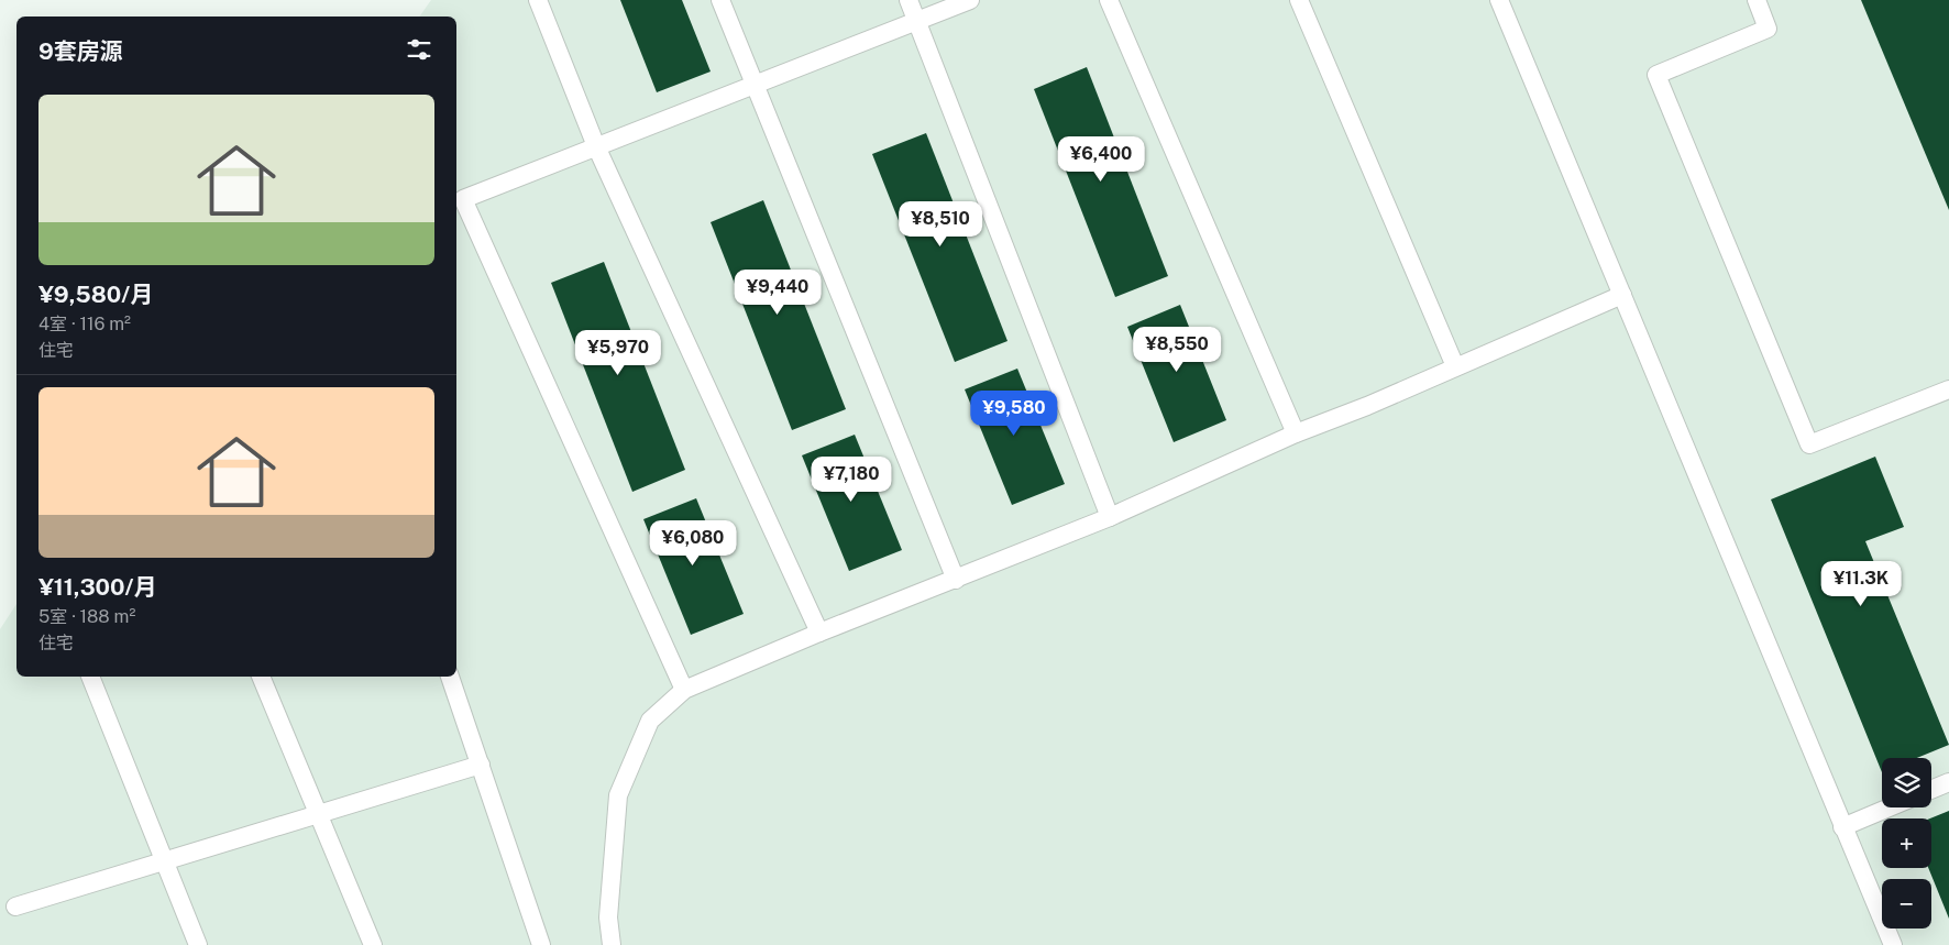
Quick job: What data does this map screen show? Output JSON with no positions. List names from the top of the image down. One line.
{"page":{"heading":"9套房源","list":[{"name":"¥9,580/月","note":"4室 · 116 m² · 住宅"},{"name":"¥11,300/月","note":"5室 · 188 m² · 住宅"}],"price":["¥6,400","¥8,510","¥9,440","¥8,550","¥5,970","¥9,580","¥7,180","¥6,080","¥11.3K"],"map_buttons":["+","−"]}}
